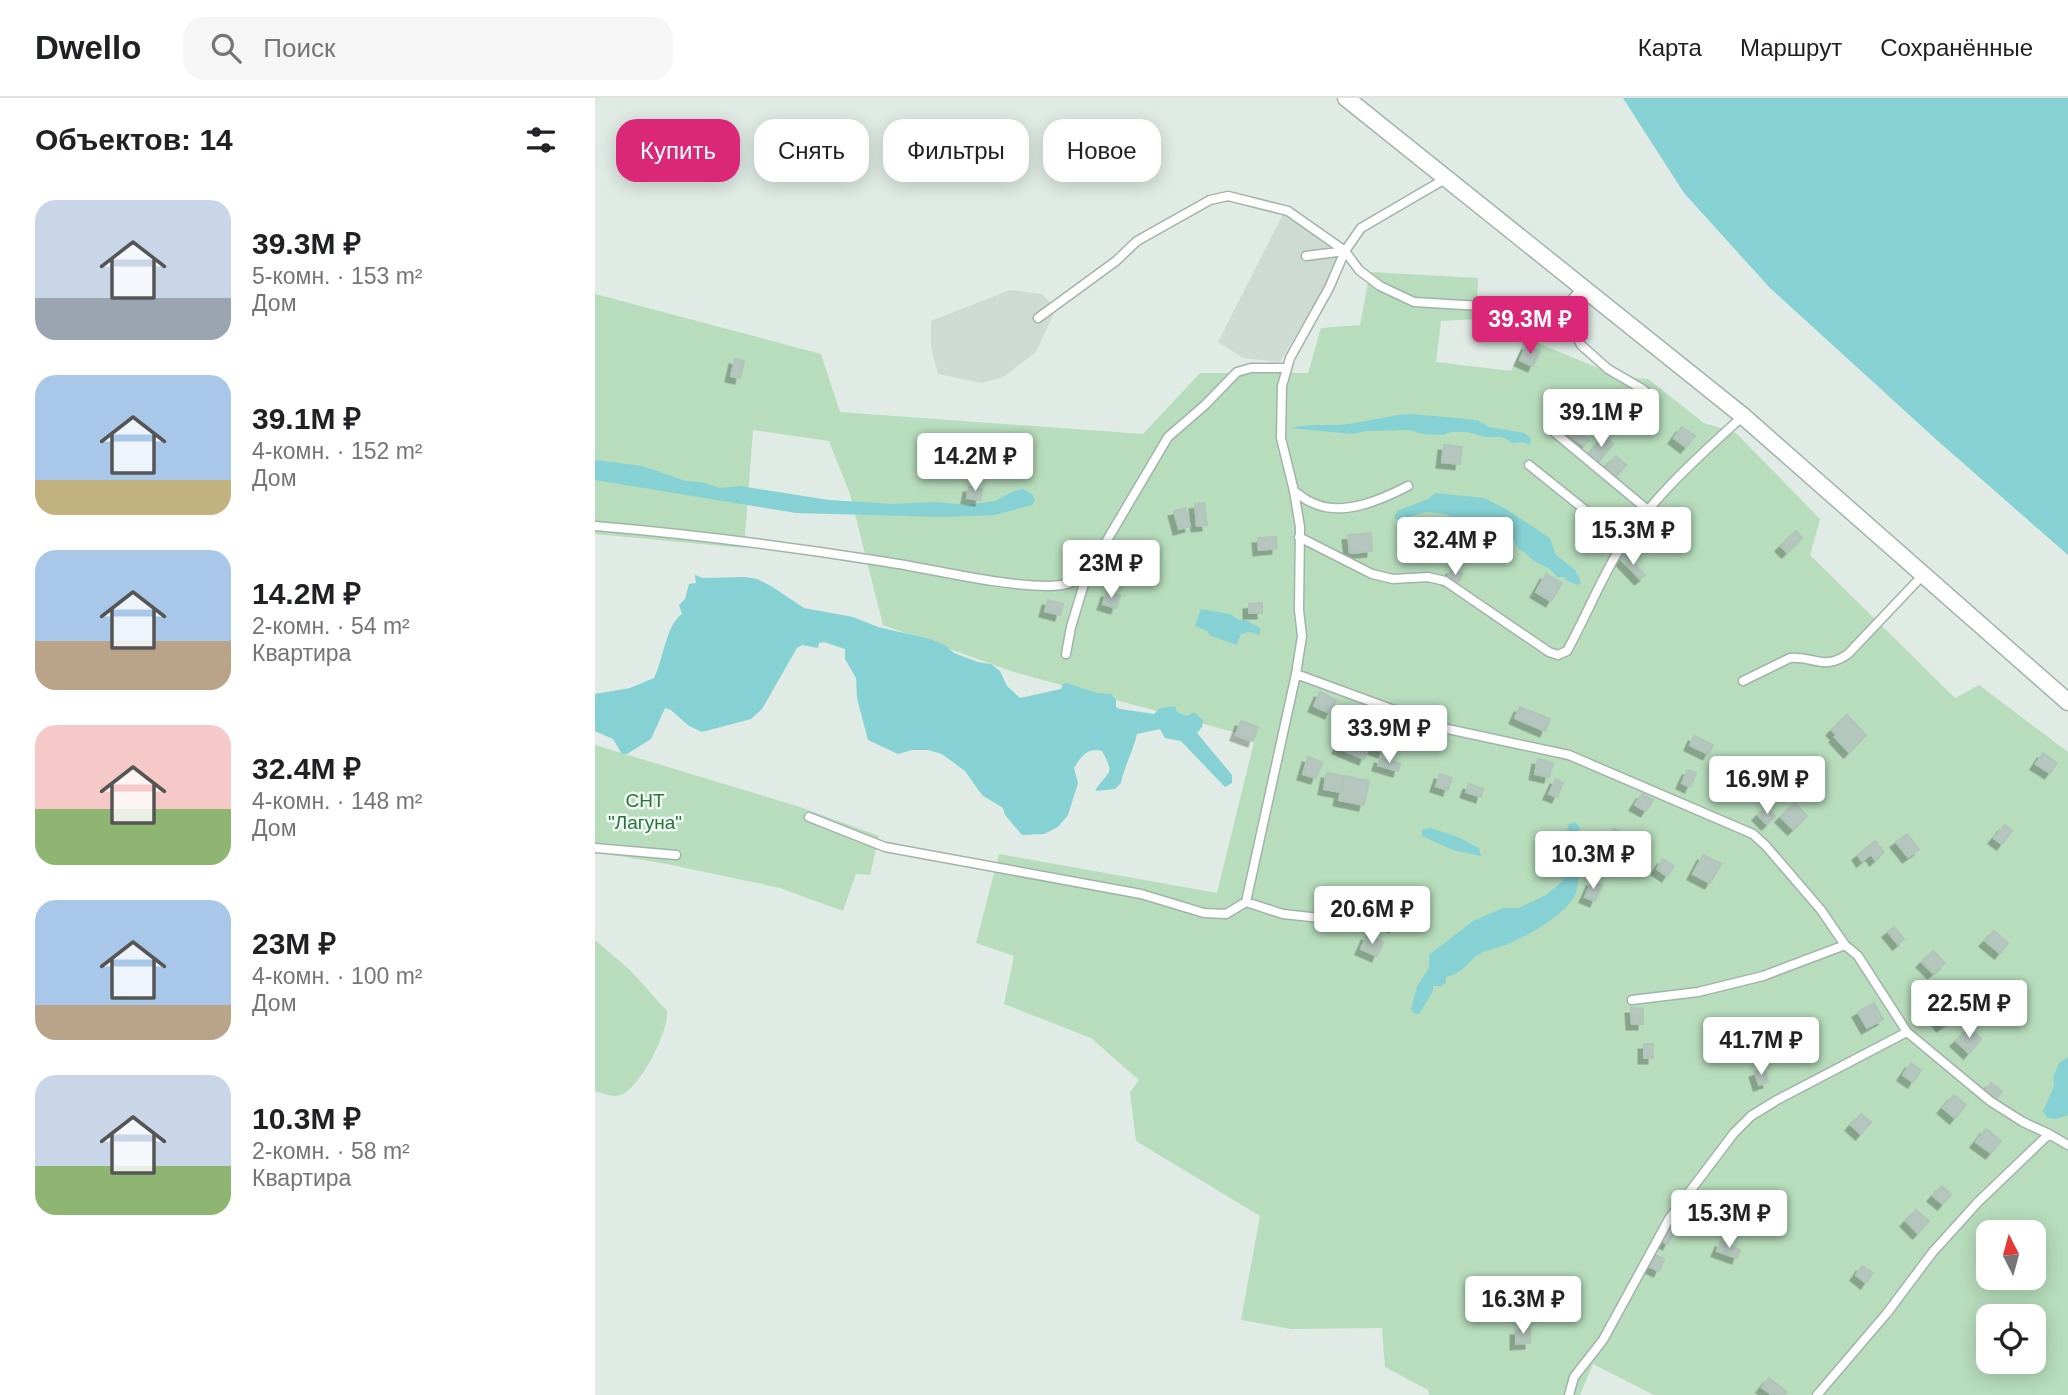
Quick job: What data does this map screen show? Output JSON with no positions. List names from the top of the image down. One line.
{"parks":["СНТ \"Лагуна\""],"north":"top","page":{"header":"Dwello","search":"Поиск","nav":["Карта","Маршрут","Сохранённые"],"heading":"Объектов: 14","chip":["Купить","Снять","Фильтры","Новое"],"list":[{"name":"39.3M ₽","note":"5-комн. · 153 m² · Дом"},{"name":"39.1M ₽","note":"4-комн. · 152 m² · Дом"},{"name":"14.2M ₽","note":"2-комн. · 54 m² · Квартира"},{"name":"32.4M ₽","note":"4-комн. · 148 m² · Дом"},{"name":"23M ₽","note":"4-комн. · 100 m² · Дом"},{"name":"10.3M ₽","note":"2-комн. · 58 m² · Квартира"}],"price":["39.3M ₽","39.1M ₽","14.2M ₽","15.3M ₽","32.4M ₽","23M ₽","33.9M ₽","16.9M ₽","10.3M ₽","20.6M ₽","22.5M ₽","41.7M ₽","15.3M ₽","16.3M ₽"]}}
